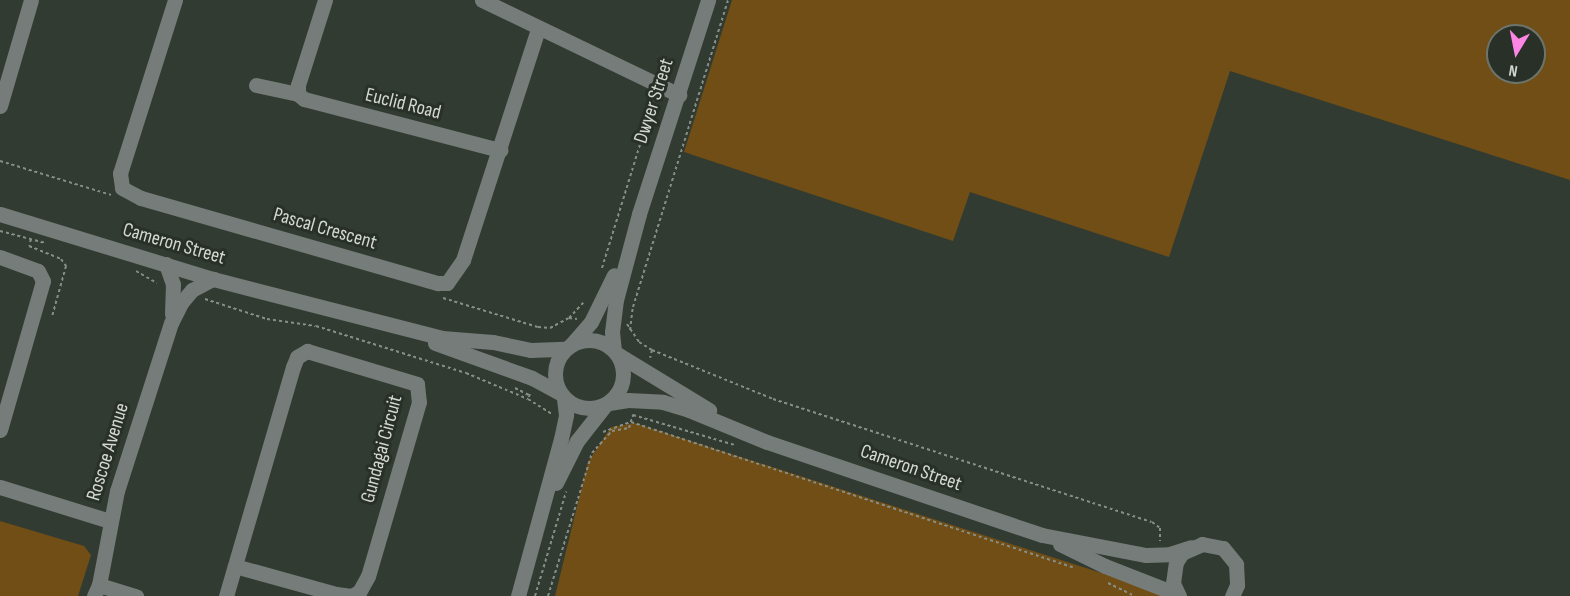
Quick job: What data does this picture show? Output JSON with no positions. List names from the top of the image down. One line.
{"streets":{"street":["Dwyer Street","Euclid Road","Pascal Crescent","Cameron Street","Gundagai Circuit","Roscoe Avenue"]},"crossings":[["Dwyer Street","Cameron Street"],["Euclid Road","Pascal Crescent"]],"north":"bottom"}
